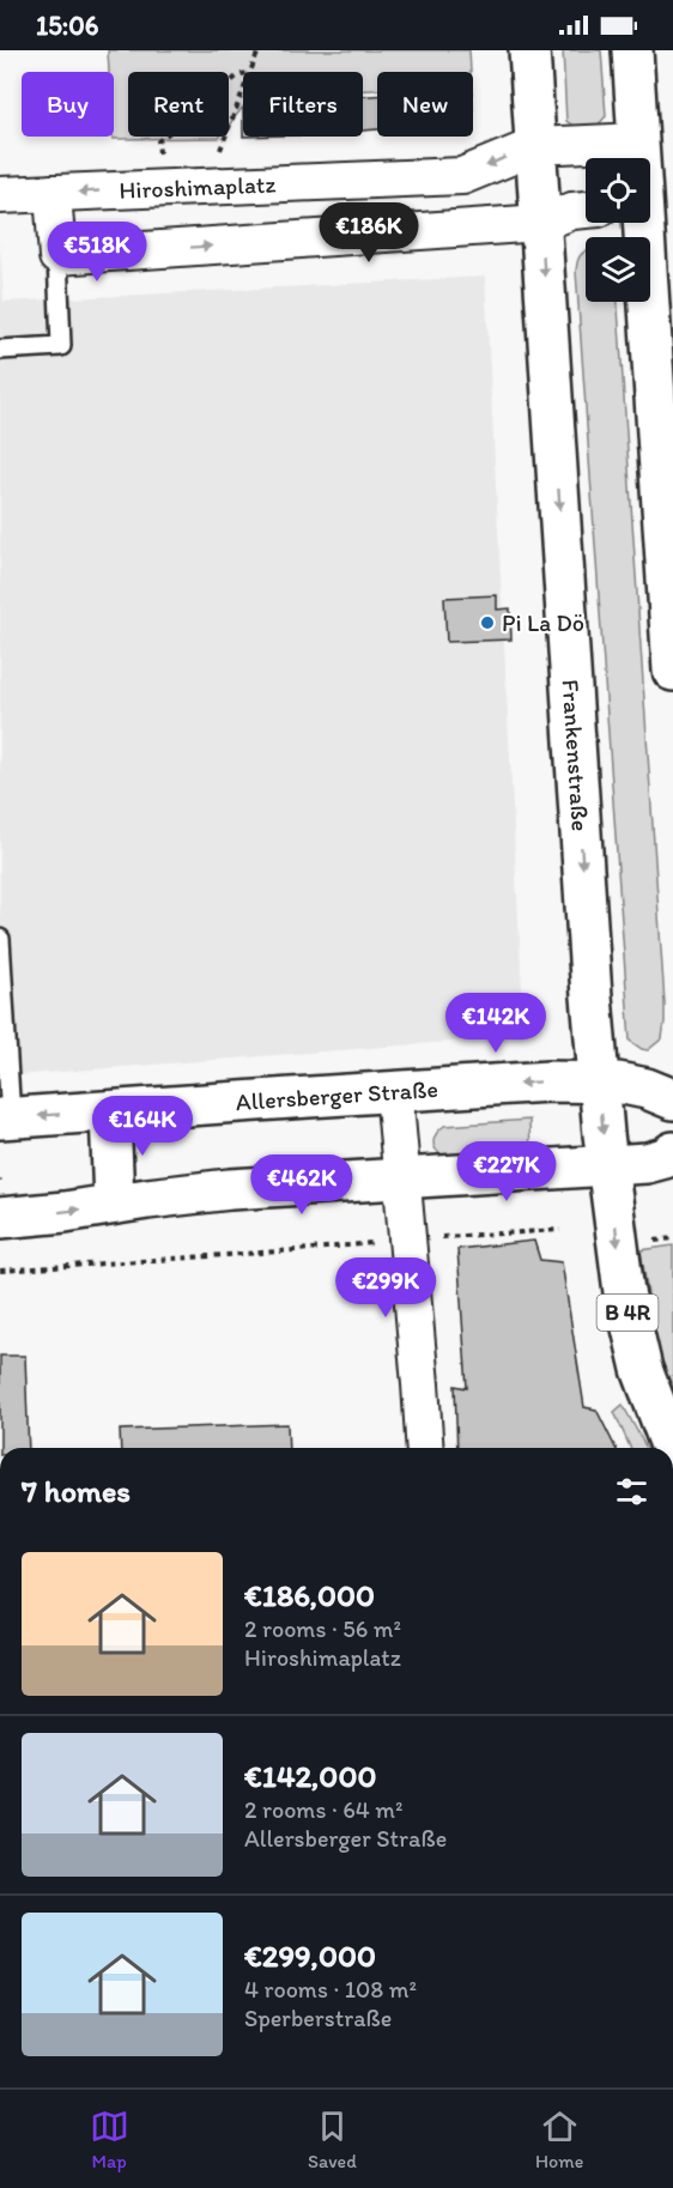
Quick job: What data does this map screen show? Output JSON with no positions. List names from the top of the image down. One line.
{"streets":{"main road":["Frankenstraße","Allersberger Straße","B 4R"],"street":["Hiroshimaplatz"]},"crossings":[["Hiroshimaplatz","Frankenstraße"],["Frankenstraße","Allersberger Straße"]],"places":["Pi La Dö"],"page":{"status":"15:06","chip":["Buy","Rent","Filters","New"],"price":["€186K","€518K","€142K","€164K","€227K","€462K","€299K"],"heading":"7 homes","list":[{"name":"€186,000","note":"2 rooms · 56 m² · Hiroshimaplatz"},{"name":"€142,000","note":"2 rooms · 64 m² · Allersberger Straße"},{"name":"€299,000","note":"4 rooms · 108 m² · Sperberstraße"}],"tabs":["Map","Saved","Home"]}}
